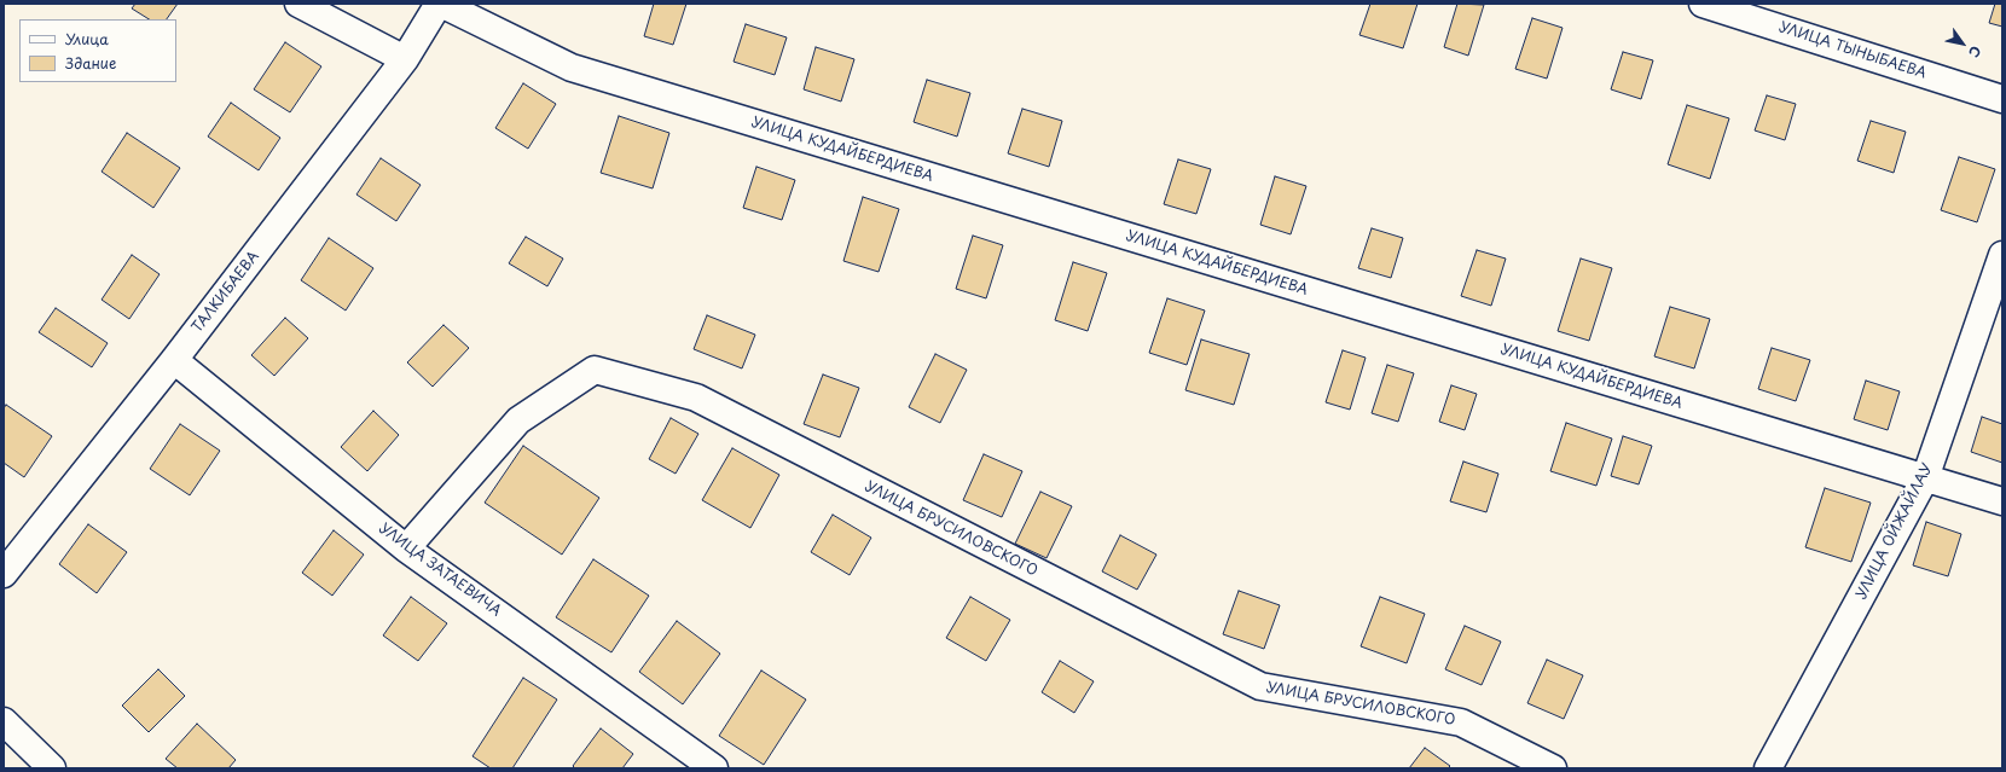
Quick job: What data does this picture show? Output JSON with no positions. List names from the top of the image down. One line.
{"streets":{"street":["УЛИЦА ТЫНЫБАЕВА","УЛИЦА КУДАЙБЕРДИЕВА","ТАЛКИБАЕВА","УЛИЦА БРУСИЛОВСКОГО","УЛИЦА ОЙЖАЙЛАУ","УЛИЦА ЗАТАЕВИЧА"]},"crossings":[["УЛИЦА КУДАЙБЕРДИЕВА","ТАЛКИБАЕВА"],["УЛИЦА КУДАЙБЕРДИЕВА","УЛИЦА ОЙЖАЙЛАУ"],["ТАЛКИБАЕВА","УЛИЦА ЗАТАЕВИЧА"],["УЛИЦА БРУСИЛОВСКОГО","УЛИЦА ЗАТАЕВИЧА"]],"legend":["Улица","Здание"],"north":"bottom right"}
